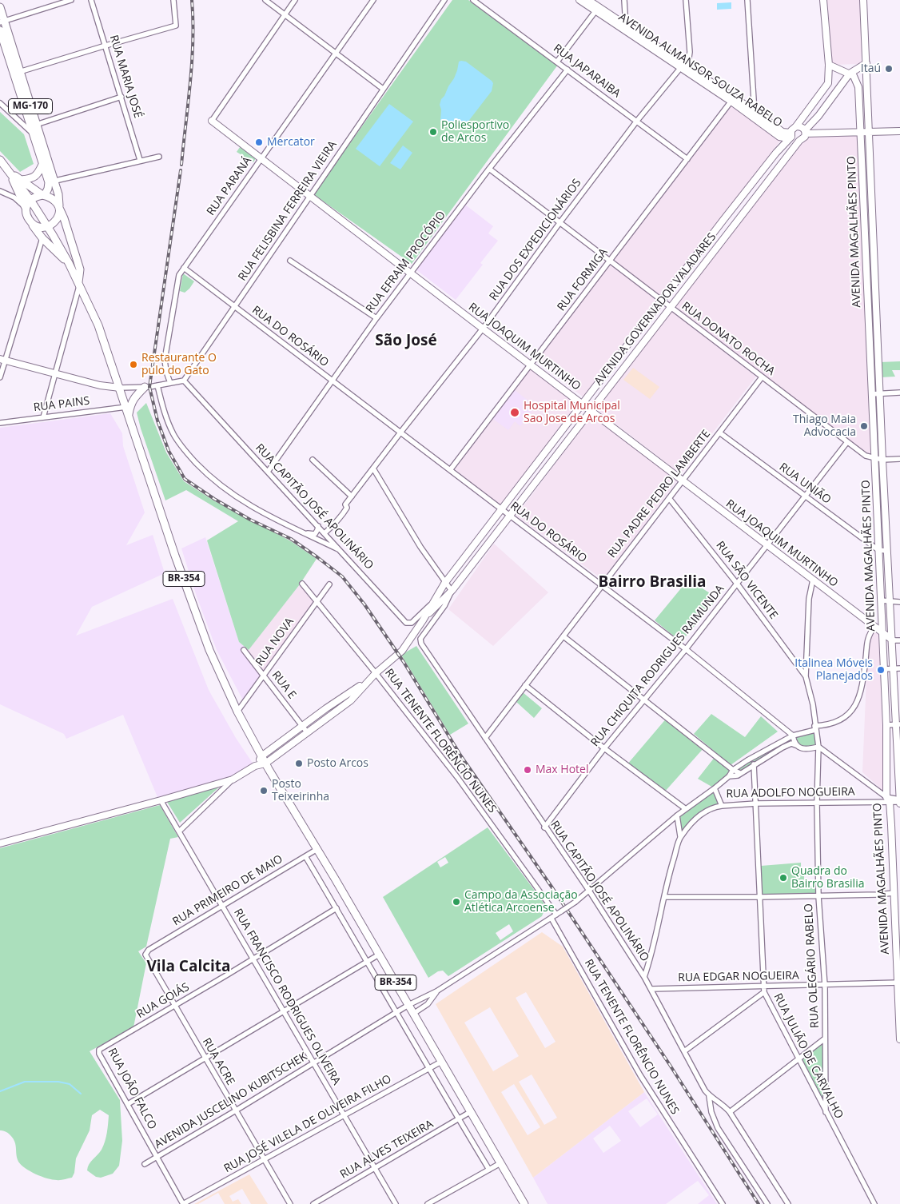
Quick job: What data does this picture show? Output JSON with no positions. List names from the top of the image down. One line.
{"streets":{"main road":["MG-170","BR-354"],"street":["AVENIDA ALMANSOR SOUZA RABELO","RUA JAPARAIBA","RUA MARIA JOSÉ","RUA PARANÁ","RUA FELISBINA FERREIRA VIEIRA","AVENIDA MAGALHÃES PINTO","RUA DOS EXPEDICIONÁRIOS","RUA EFRAIM PROCÓPIO","RUA FORMIGA","AVENIDA GOVERNADOR VALADARES","RUA DO ROSÁRIO","RUA DONATO ROCHA","RUA JOAQUIM MURTINHO","RUA PAINS","RUA UNIÃO","RUA PADRE PEDRO LAMBERTE","RUA CAPITÃO JOSÉ APOLINÁRIO","RUA SÃO VICENTE","RUA NOVA","RUA CHIQUITA RODRIGUES RAIMUNDA","RUA E","RUA TENENTE FLORÊNCIO NUNES","RUA ADOLFO NOGUEIRA","RUA PRIMEIRO DE MAIO","RUA OLEGÁRIO RABELO","RUA EDGAR NOGUEIRA","RUA FRANCISCO RODRIGUES OLIVEIRA","RUA GOIÁS","RUA JULIÃO DE CARVALHO","RUA ACRE","RUA JOÃO FALCO","AVENIDA JUSCELINO KUBITSCHEK","RUA JOSÉ VILELA DE OLIVEIRA FILHO","RUA ALVES TEIXEIRA"]},"crossings":[["AVENIDA ALMANSOR SOUZA RABELO","RUA DOS EXPEDICIONÁRIOS"],["AVENIDA ALMANSOR SOUZA RABELO","RUA FORMIGA"],["AVENIDA ALMANSOR SOUZA RABELO","AVENIDA GOVERNADOR VALADARES"],["RUA JAPARAIBA","RUA DOS EXPEDICIONÁRIOS"],["RUA JAPARAIBA","RUA EFRAIM PROCÓPIO"],["RUA JAPARAIBA","RUA FORMIGA"],["RUA PARANÁ","RUA DO ROSÁRIO"],["RUA PARANÁ","RUA JOAQUIM MURTINHO"],["RUA FELISBINA FERREIRA VIEIRA","RUA DO ROSÁRIO"],["RUA FELISBINA FERREIRA VIEIRA","RUA JOAQUIM MURTINHO"],["RUA FELISBINA FERREIRA VIEIRA","RUA CAPITÃO JOSÉ APOLINÁRIO"],["AVENIDA MAGALHÃES PINTO","RUA DONATO ROCHA"],["AVENIDA MAGALHÃES PINTO","RUA JOAQUIM MURTINHO"],["AVENIDA MAGALHÃES PINTO","RUA UNIÃO"],["AVENIDA MAGALHÃES PINTO","RUA ADOLFO NOGUEIRA"],["AVENIDA MAGALHÃES PINTO","RUA EDGAR NOGUEIRA"],["RUA DOS EXPEDICIONÁRIOS","RUA DO ROSÁRIO"],["RUA DOS EXPEDICIONÁRIOS","RUA DONATO ROCHA"],["RUA DOS EXPEDICIONÁRIOS","RUA JOAQUIM MURTINHO"],["RUA DOS EXPEDICIONÁRIOS","RUA CAPITÃO JOSÉ APOLINÁRIO"],["RUA EFRAIM PROCÓPIO","RUA DO ROSÁRIO"],["RUA EFRAIM PROCÓPIO","RUA DONATO ROCHA"],["RUA EFRAIM PROCÓPIO","RUA JOAQUIM MURTINHO"],["RUA EFRAIM PROCÓPIO","RUA CAPITÃO JOSÉ APOLINÁRIO"],["RUA FORMIGA","RUA DO ROSÁRIO"],["RUA FORMIGA","RUA DONATO ROCHA"],["RUA FORMIGA","RUA JOAQUIM MURTINHO"],["AVENIDA GOVERNADOR VALADARES","RUA DO ROSÁRIO"],["AVENIDA GOVERNADOR VALADARES","RUA DONATO ROCHA"],["AVENIDA GOVERNADOR VALADARES","RUA JOAQUIM MURTINHO"],["AVENIDA GOVERNADOR VALADARES","RUA CAPITÃO JOSÉ APOLINÁRIO"],["AVENIDA GOVERNADOR VALADARES","BR-354"],["AVENIDA GOVERNADOR VALADARES","RUA E"],["AVENIDA GOVERNADOR VALADARES","RUA TENENTE FLORÊNCIO NUNES"],["RUA DO ROSÁRIO","RUA PADRE PEDRO LAMBERTE"],["RUA DO ROSÁRIO","RUA CHIQUITA RODRIGUES RAIMUNDA"],["RUA DONATO ROCHA","RUA PADRE PEDRO LAMBERTE"],["RUA DONATO ROCHA","RUA CHIQUITA RODRIGUES RAIMUNDA"],["RUA JOAQUIM MURTINHO","RUA PADRE PEDRO LAMBERTE"],["RUA JOAQUIM MURTINHO","RUA CHIQUITA RODRIGUES RAIMUNDA"],["RUA JOAQUIM MURTINHO","RUA OLEGÁRIO RABELO"],["RUA PAINS","BR-354"],["RUA UNIÃO","RUA PADRE PEDRO LAMBERTE"],["RUA UNIÃO","RUA CHIQUITA RODRIGUES RAIMUNDA"],["RUA PADRE PEDRO LAMBERTE","RUA CAPITÃO JOSÉ APOLINÁRIO"],["RUA PADRE PEDRO LAMBERTE","RUA SÃO VICENTE"],["RUA CAPITÃO JOSÉ APOLINÁRIO","RUA CHIQUITA RODRIGUES RAIMUNDA"],["RUA CAPITÃO JOSÉ APOLINÁRIO","RUA EDGAR NOGUEIRA"],["BR-354","RUA NOVA"],["BR-354","RUA PRIMEIRO DE MAIO"],["BR-354","AVENIDA JUSCELINO KUBITSCHEK"],["BR-354","RUA JOSÉ VILELA DE OLIVEIRA FILHO"],["BR-354","RUA ALVES TEIXEIRA"],["RUA SÃO VICENTE","RUA CHIQUITA RODRIGUES RAIMUNDA"],["RUA SÃO VICENTE","RUA OLEGÁRIO RABELO"],["RUA NOVA","RUA E"],["RUA NOVA","RUA TENENTE FLORÊNCIO NUNES"],["RUA ADOLFO NOGUEIRA","RUA OLEGÁRIO RABELO"],["RUA ADOLFO NOGUEIRA","RUA JULIÃO DE CARVALHO"],["RUA PRIMEIRO DE MAIO","RUA FRANCISCO RODRIGUES OLIVEIRA"],["RUA PRIMEIRO DE MAIO","RUA ACRE"],["RUA OLEGÁRIO RABELO","RUA EDGAR NOGUEIRA"],["RUA OLEGÁRIO RABELO","RUA JULIÃO DE CARVALHO"],["RUA EDGAR NOGUEIRA","RUA JULIÃO DE CARVALHO"],["RUA FRANCISCO RODRIGUES OLIVEIRA","RUA GOIÁS"],["RUA FRANCISCO RODRIGUES OLIVEIRA","AVENIDA JUSCELINO KUBITSCHEK"],["RUA FRANCISCO RODRIGUES OLIVEIRA","RUA JOSÉ VILELA DE OLIVEIRA FILHO"],["RUA FRANCISCO RODRIGUES OLIVEIRA","RUA ALVES TEIXEIRA"],["RUA GOIÁS","RUA ACRE"],["RUA GOIÁS","RUA JOÃO FALCO"],["RUA ACRE","AVENIDA JUSCELINO KUBITSCHEK"],["RUA ACRE","RUA JOSÉ VILELA DE OLIVEIRA FILHO"],["RUA JOÃO FALCO","AVENIDA JUSCELINO KUBITSCHEK"],["RUA JOÃO FALCO","RUA JOSÉ VILELA DE OLIVEIRA FILHO"]],"districts":["São José","Bairro Brasilia","Vila Calcita"],"places":["Itaú","Poliesportivo de Arcos","Mercator","Restaurante O pulo do Gato","Hospital Municipal Sao Jose de Arcos","Thiago Maia Advocacia","Italinea Móveis Planejados","Posto Arcos","Max Hotel","Posto Teixeirinha","Quadra do Bairro Brasilia","Campo da Associação Atlética Arcoense"]}
